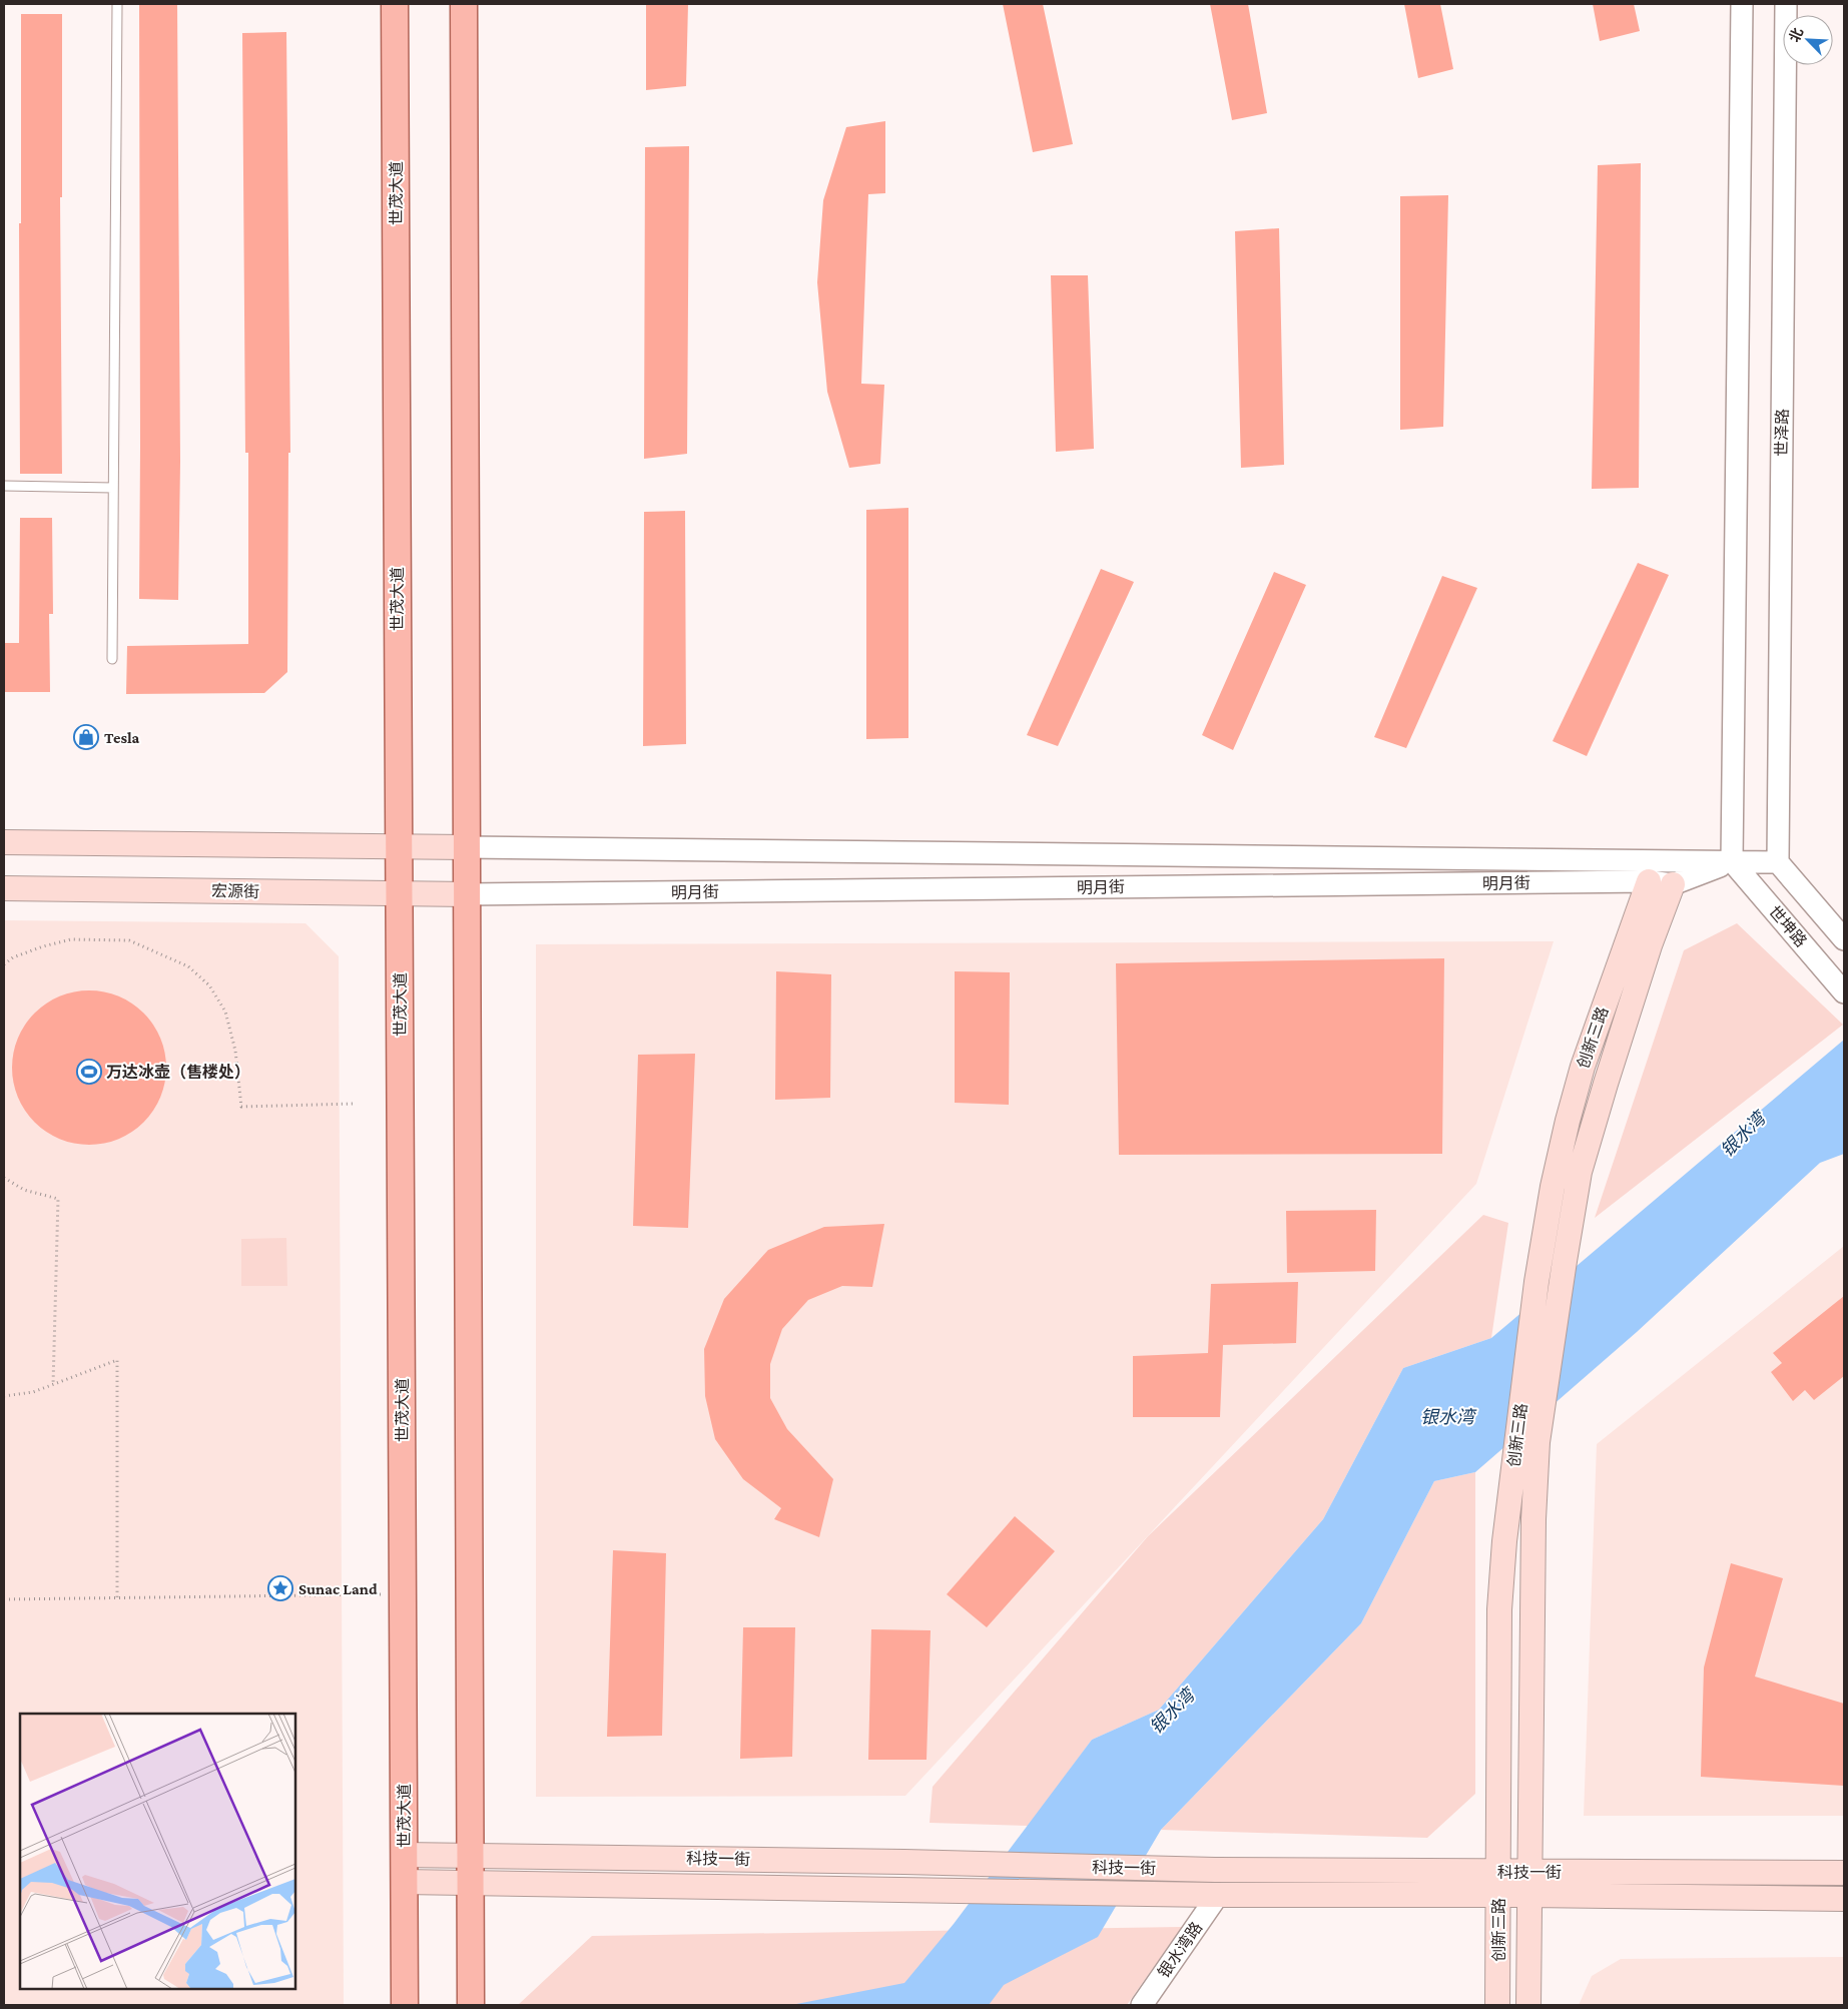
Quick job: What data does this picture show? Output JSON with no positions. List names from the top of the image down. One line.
{"streets":{"main road":["世茂大道","宏源街","创新三路","科技一街"],"street":["世泽路","明月街","世坤路","银水湾路"]},"crossings":[["世茂大道","宏源街"],["世茂大道","科技一街"],["世泽路","明月街"],["明月街","宏源街"],["明月街","世坤路"],["明月街","创新三路"],["创新三路","科技一街"],["科技一街","银水湾路"]],"water":["银水湾"],"places":{"shop":["Tesla"],"sports":["万达冰壶（售楼处）"],"place":["Sunac Land"]},"north":"top left"}
